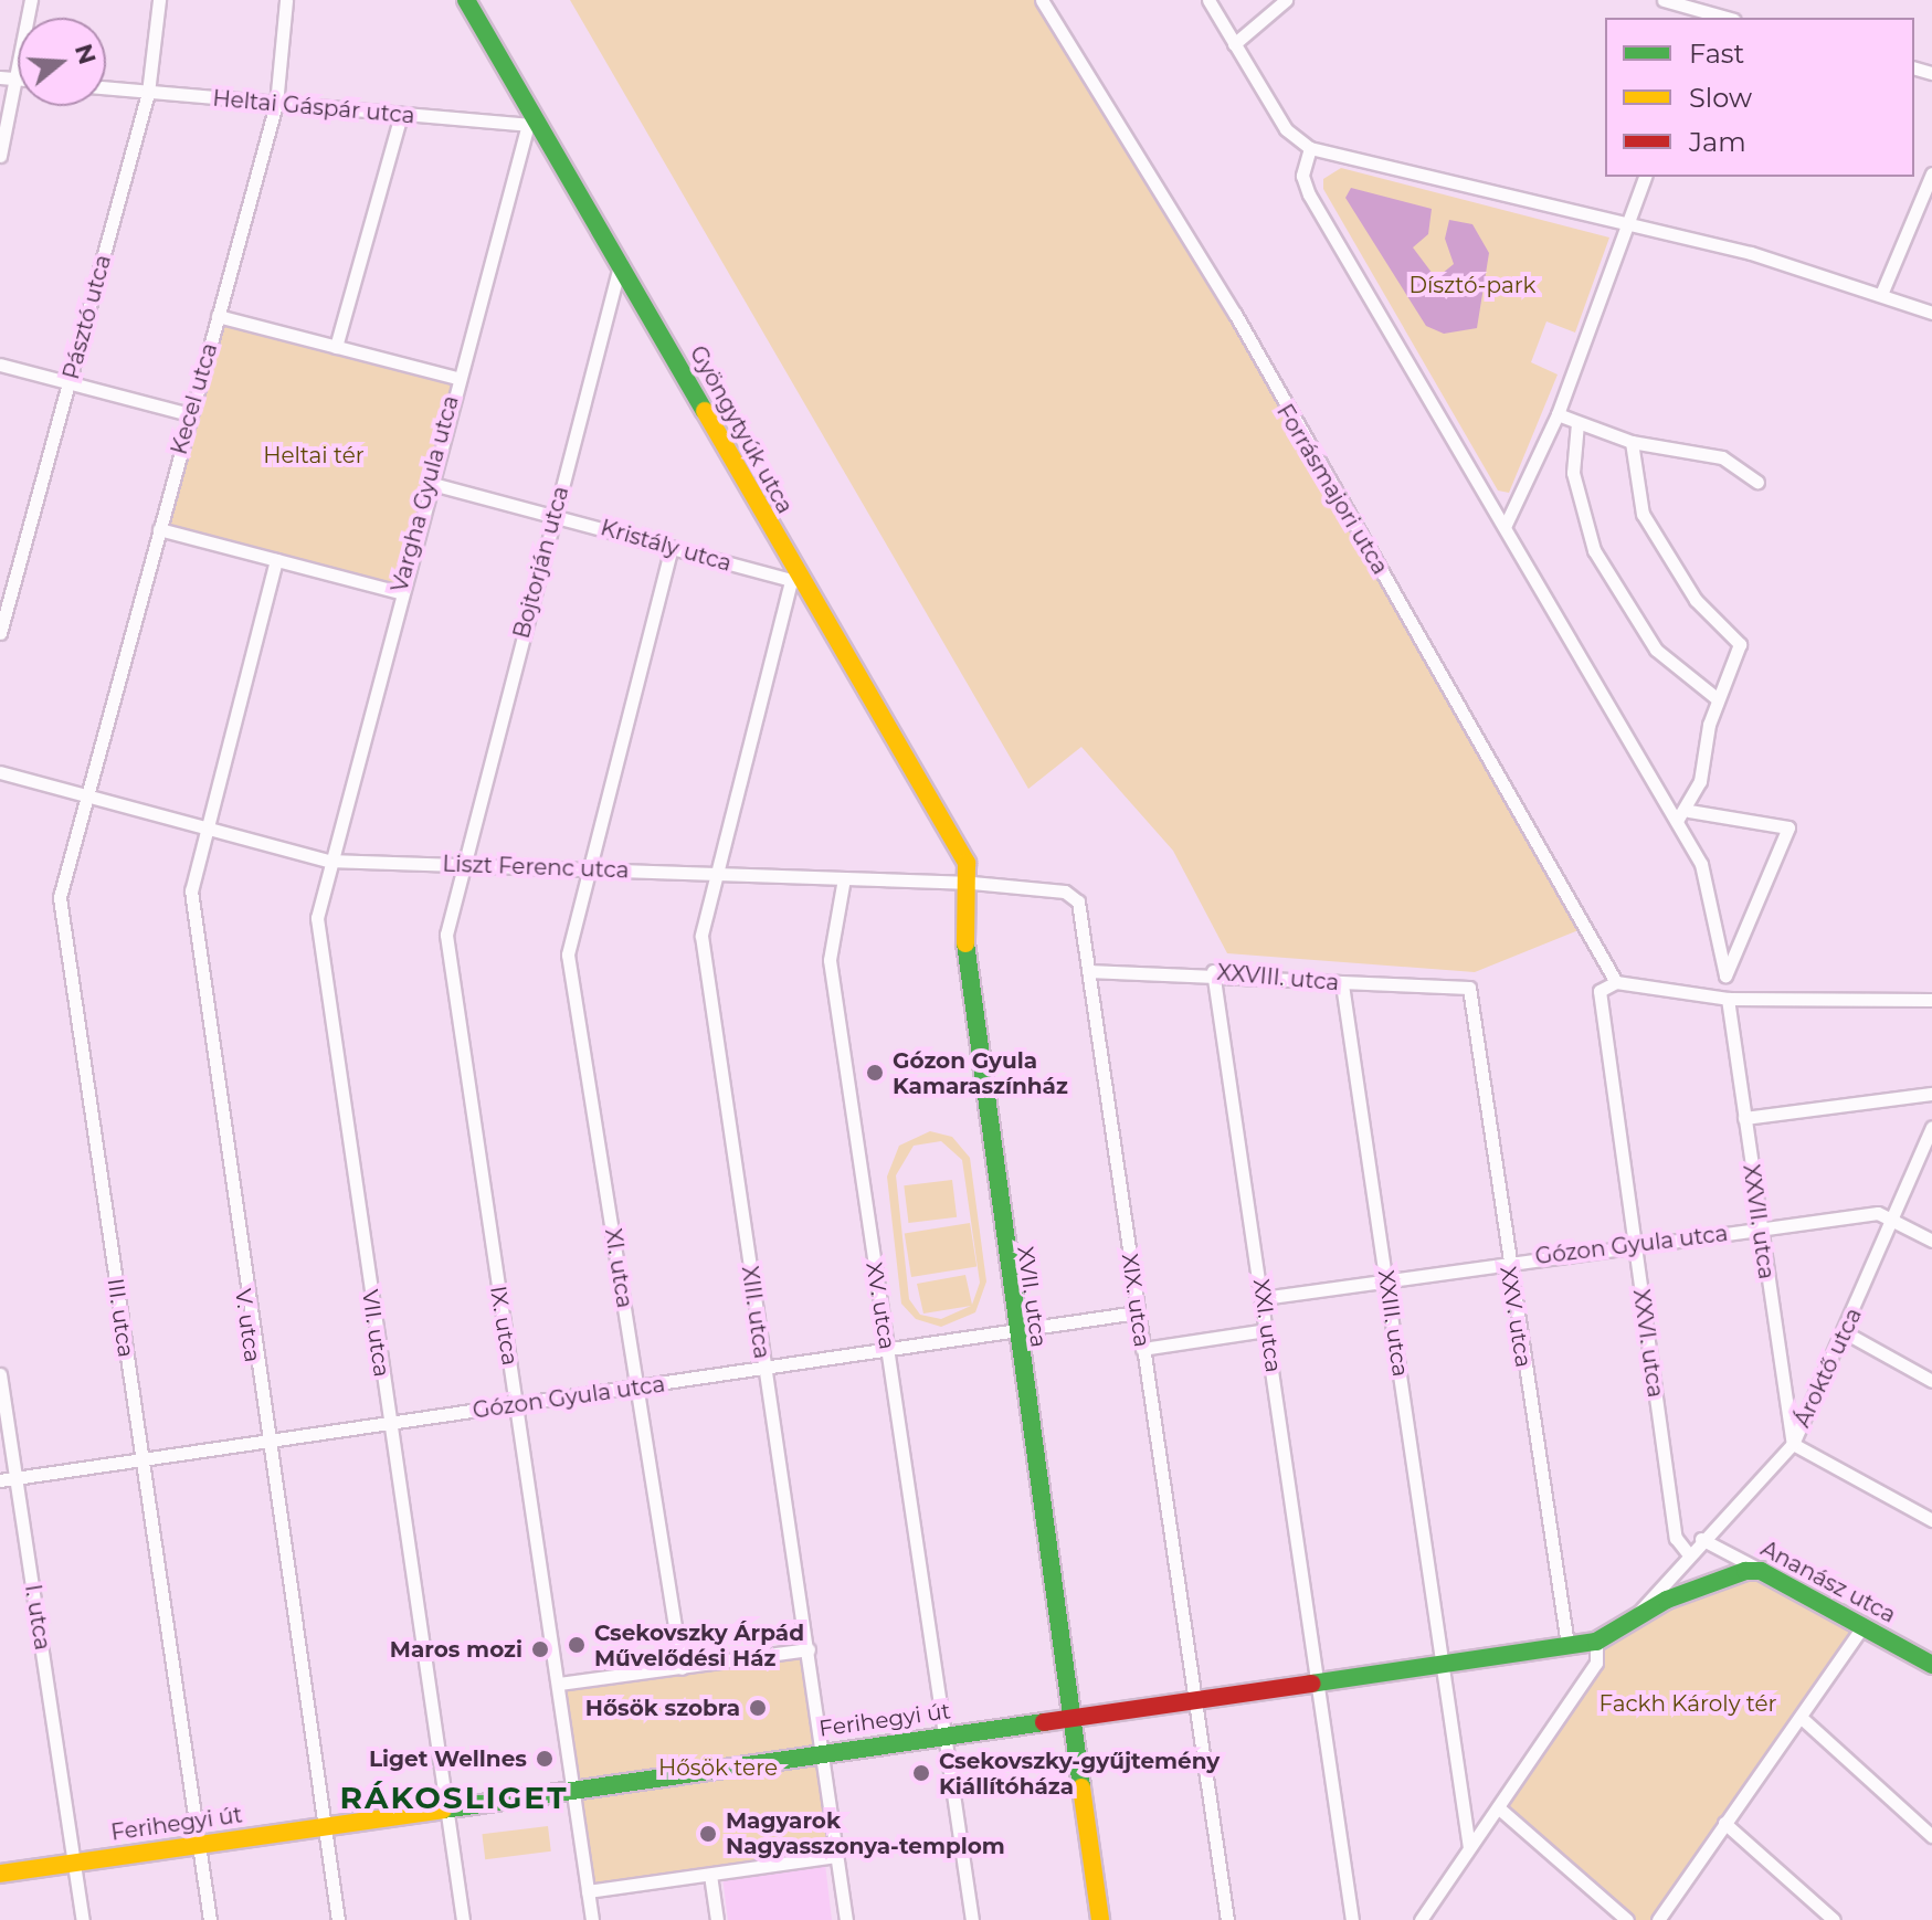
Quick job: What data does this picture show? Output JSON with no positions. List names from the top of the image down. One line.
{"streets":{"street":["Heltai Gáspár utca","Pásztó utca","Kecel utca","Gyöngytyúk utca","Forrásmajori utca","Vargha Gyula utca","Kristály utca","Bojtorján utca","Liszt Ferenc utca","XXVIII. utca","XXVII. utca","Gózon Gyula utca","XI. utca","XVII. utca","XIX. utca","XV. utca","XIII. utca","XXV. utca","III. utca","XXIII. utca","V. utca","IX. utca","XXI. utca","VII. utca","XXVI. utca","Ároktő utca","Ananász utca","I. utca","Ferihegyi út"]},"crossings":[["Heltai Gáspár utca","Pásztó utca"],["Heltai Gáspár utca","Kecel utca"],["Heltai Gáspár utca","Gyöngytyúk utca"],["Heltai Gáspár utca","Vargha Gyula utca"],["Kecel utca","Liszt Ferenc utca"],["Kecel utca","III. utca"],["Gyöngytyúk utca","Vargha Gyula utca"],["Gyöngytyúk utca","Kristály utca"],["Gyöngytyúk utca","Bojtorján utca"],["Gyöngytyúk utca","Liszt Ferenc utca"],["Gyöngytyúk utca","XVII. utca"],["Gyöngytyúk utca","XIII. utca"],["Forrásmajori utca","XXVI. utca"],["Vargha Gyula utca","Kristály utca"],["Vargha Gyula utca","Liszt Ferenc utca"],["Vargha Gyula utca","VII. utca"],["Kristály utca","Bojtorján utca"],["Kristály utca","XI. utca"],["Kristály utca","XIII. utca"],["Bojtorján utca","Liszt Ferenc utca"],["Bojtorján utca","IX. utca"],["Liszt Ferenc utca","XI. utca"],["Liszt Ferenc utca","XVII. utca"],["Liszt Ferenc utca","XIX. utca"],["Liszt Ferenc utca","XV. utca"],["Liszt Ferenc utca","XIII. utca"],["Liszt Ferenc utca","III. utca"],["Liszt Ferenc utca","V. utca"],["Liszt Ferenc utca","IX. utca"],["Liszt Ferenc utca","VII. utca"],["XXVIII. utca","XIX. utca"],["XXVIII. utca","XXV. utca"],["XXVIII. utca","XXIII. utca"],["XXVIII. utca","XXI. utca"],["XXVII. utca","Gózon Gyula utca"],["XXVII. utca","Ároktő utca"],["Gózon Gyula utca","XI. utca"],["Gózon Gyula utca","XVII. utca"],["Gózon Gyula utca","XIX. utca"],["Gózon Gyula utca","XV. utca"],["Gózon Gyula utca","XIII. utca"],["Gózon Gyula utca","XXV. utca"],["Gózon Gyula utca","III. utca"],["Gózon Gyula utca","XXIII. utca"],["Gózon Gyula utca","V. utca"],["Gózon Gyula utca","IX. utca"],["Gózon Gyula utca","XXI. utca"],["Gózon Gyula utca","VII. utca"],["Gózon Gyula utca","XXVI. utca"],["Gózon Gyula utca","Ároktő utca"],["Gózon Gyula utca","I. utca"],["XVII. utca","Ferihegyi út"],["XIX. utca","Ferihegyi út"],["XV. utca","Ferihegyi út"],["XIII. utca","Ferihegyi út"],["XXV. utca","Ferihegyi út"],["III. utca","Ferihegyi út"],["XXIII. utca","Ferihegyi út"],["V. utca","Ferihegyi út"],["IX. utca","Ferihegyi út"],["XXI. utca","Ferihegyi út"],["VII. utca","Ferihegyi út"],["XXVI. utca","Ároktő utca"],["Ároktő utca","Ananász utca"],["Ároktő utca","Ferihegyi út"],["Ananász utca","Ferihegyi út"],["I. utca","Ferihegyi út"]],"districts":["RÁKOSLIGET"],"parks":["Dísztó-park","Heltai tér","Fackh Károly tér","Hősök tere"],"places":["Gózon Gyula Kamaraszínház","Csekovszky Árpád Művelődési Ház","Maros mozi","Hősök szobra","Liget Wellnes","Csekovszky-gyűjtemény Kiállítóháza","Magyarok Nagyasszonya-templom"],"legend":["Fast","Slow","Jam"],"north":"right"}
